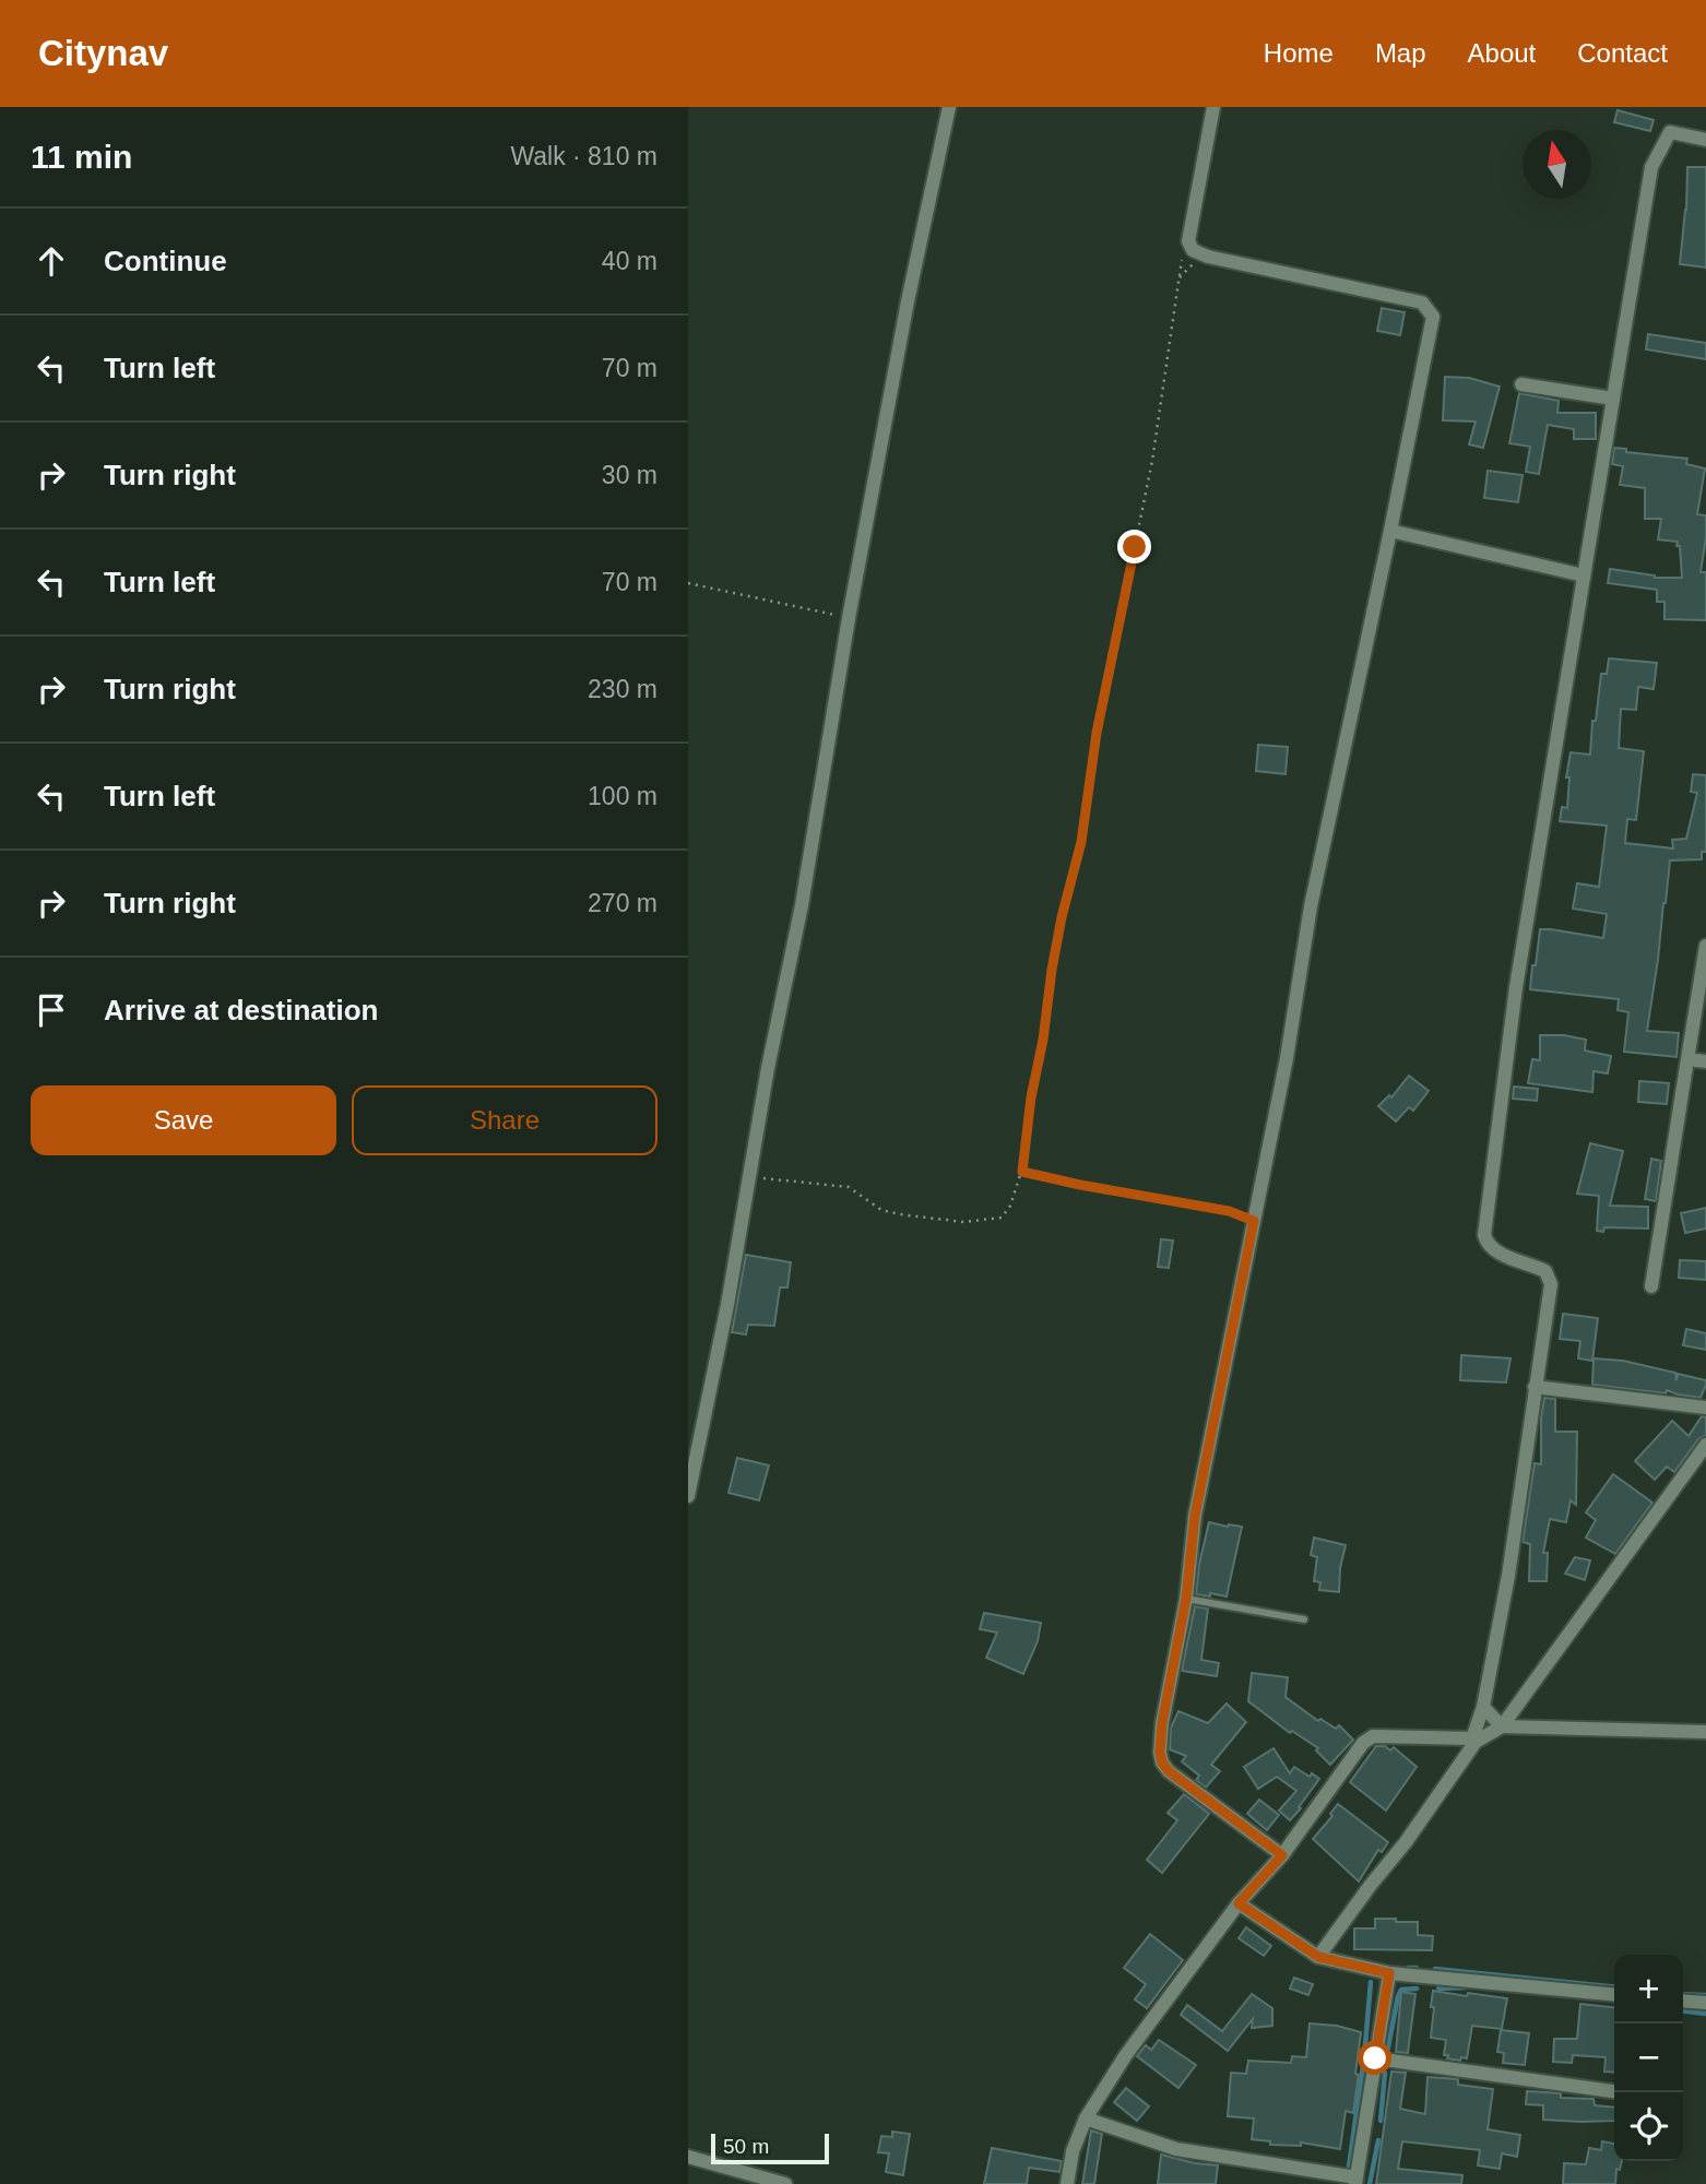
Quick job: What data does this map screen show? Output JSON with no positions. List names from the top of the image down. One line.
{"scale_bar":"50 m","north":"top","page":{"header":"Citynav","nav":["Home","Map","About","Contact"],"heading":["11 min","Walk · 810 m"],"list":[["Continue","40 m"],["Turn left","70 m"],["Turn right","30 m"],["Turn left","70 m"],["Turn right","230 m"],["Turn left","100 m"],["Turn right","270 m"],"Arrive at destination"],"buttons":["Save","Share"],"map_buttons":["+","−"],"scale":"50 m"}}
